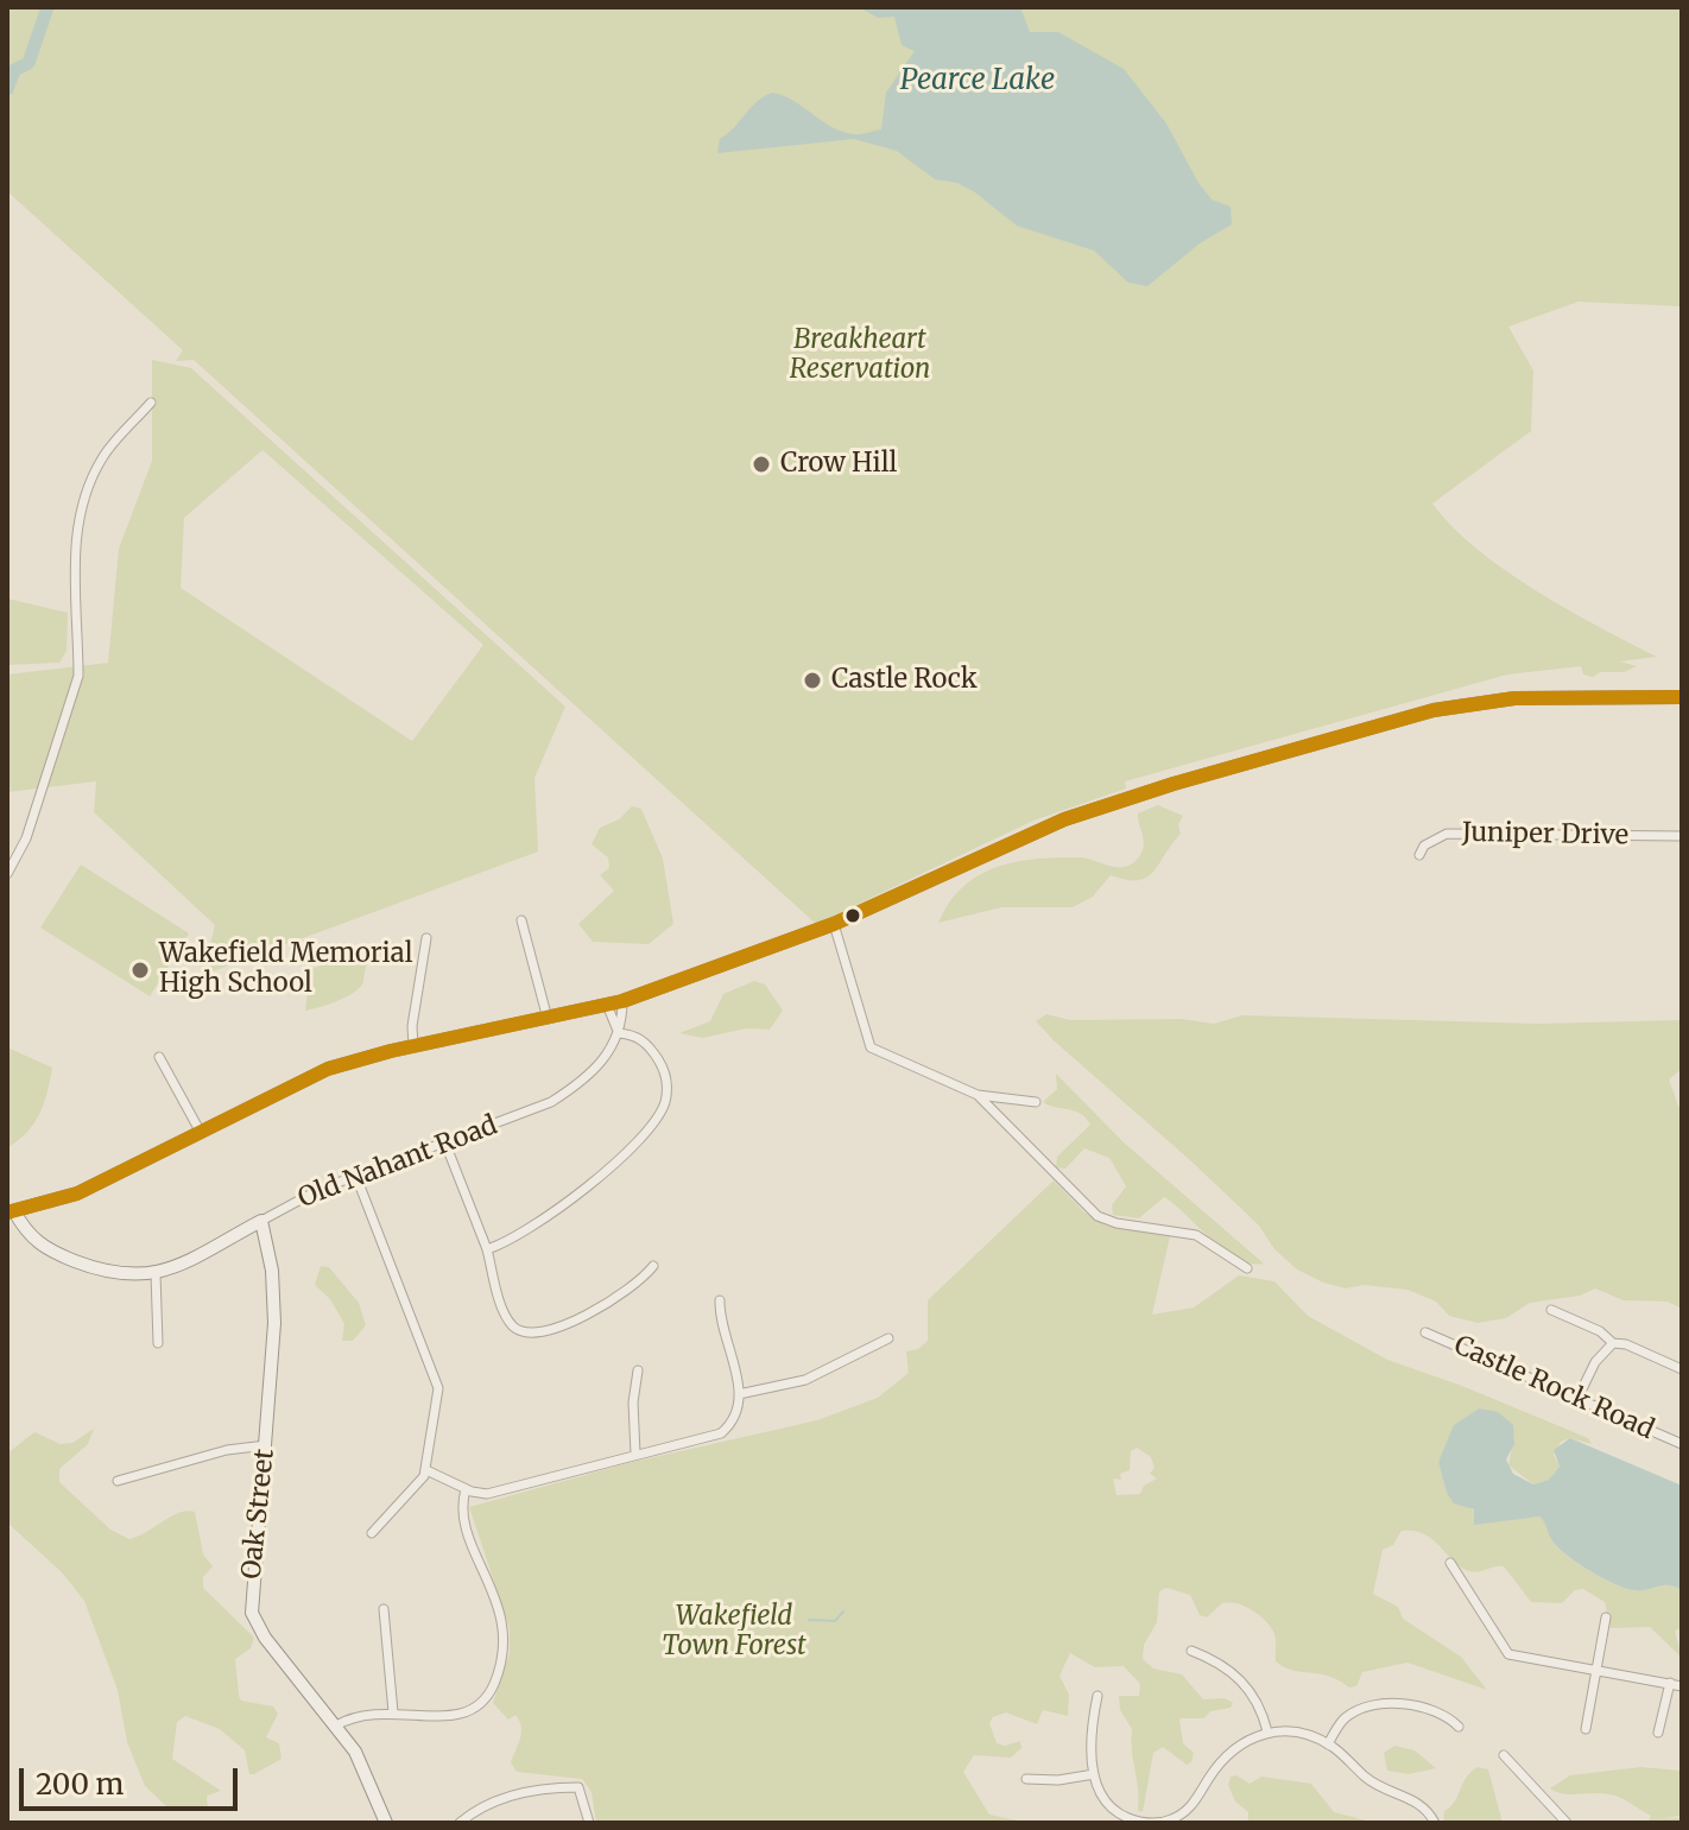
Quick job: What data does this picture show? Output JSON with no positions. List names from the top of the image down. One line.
{"streets":{"main road":["Old Nahant Road","Oak Street"],"street":["Juniper Drive","Castle Rock Road"]},"crossings":[["Old Nahant Road","Oak Street"]],"water":["Pearce Lake"],"parks":["Breakheart Reservation","Wakefield Town Forest"],"places":["Crow Hill","Castle Rock","Wakefield Memorial High School"],"scale_bar":"200 m"}
